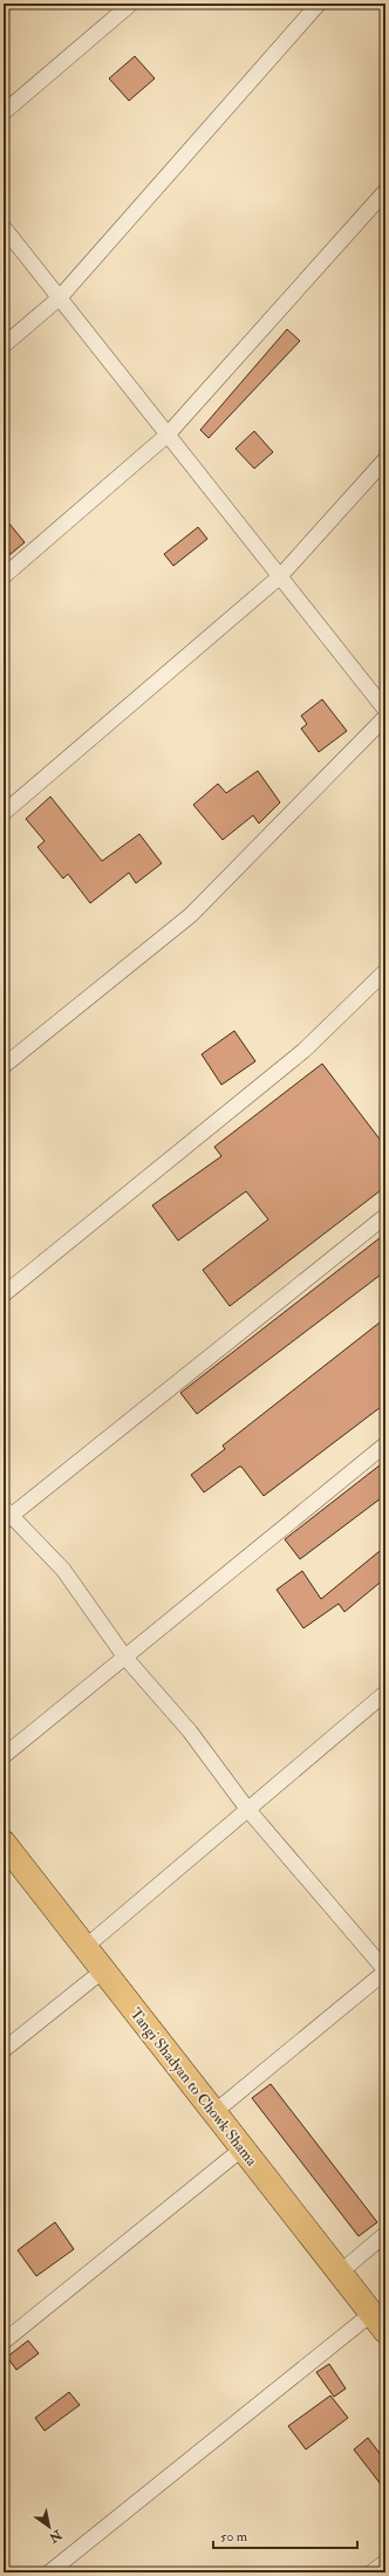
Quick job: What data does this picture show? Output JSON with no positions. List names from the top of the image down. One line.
{"streets":{"main road":["Tangi Shadyan to Chowk Shama"]},"scale_bar":"50 m","north":"bottom right"}
